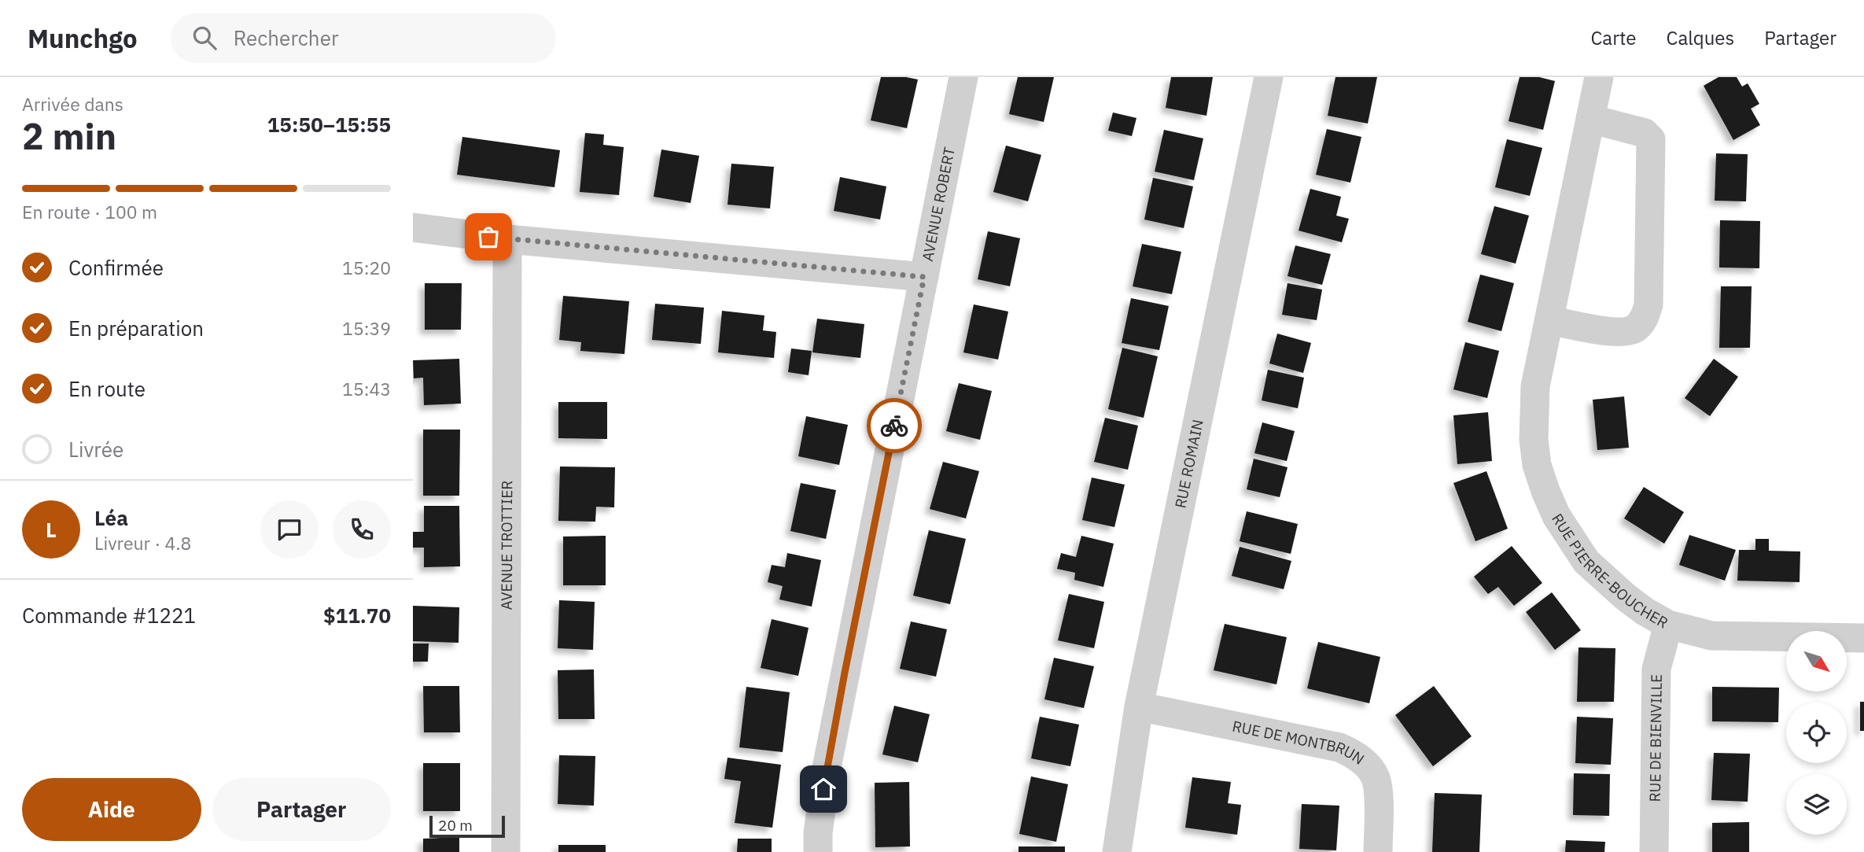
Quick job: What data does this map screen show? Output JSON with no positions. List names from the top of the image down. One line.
{"streets":{"street":["AVENUE ROBERT","RUE ROMAIN","AVENUE TROTTIER","RUE PIERRE-BOUCHER","RUE DE BIENVILLE","RUE DE MONTBRUN"]},"crossings":[["RUE ROMAIN","RUE DE MONTBRUN"],["RUE PIERRE-BOUCHER","RUE DE BIENVILLE"]],"scale_bar":"20 m","north":"bottom right","page":{"header":"Munchgo","search":"Rechercher","nav":["Carte","Calques","Partager"],"heading":["2 min","Arrivée dans","15:50–15:55"],"panel":["Léa","Livreur · 4.8","Commande #1221","$11.70"],"bar":"En route · 100 m","list":[["Confirmée","15:20"],["En préparation","15:39"],["En route","15:43"],"Livrée"],"round":"L","buttons":["Aide","Partager"],"scale":"20 m"}}
